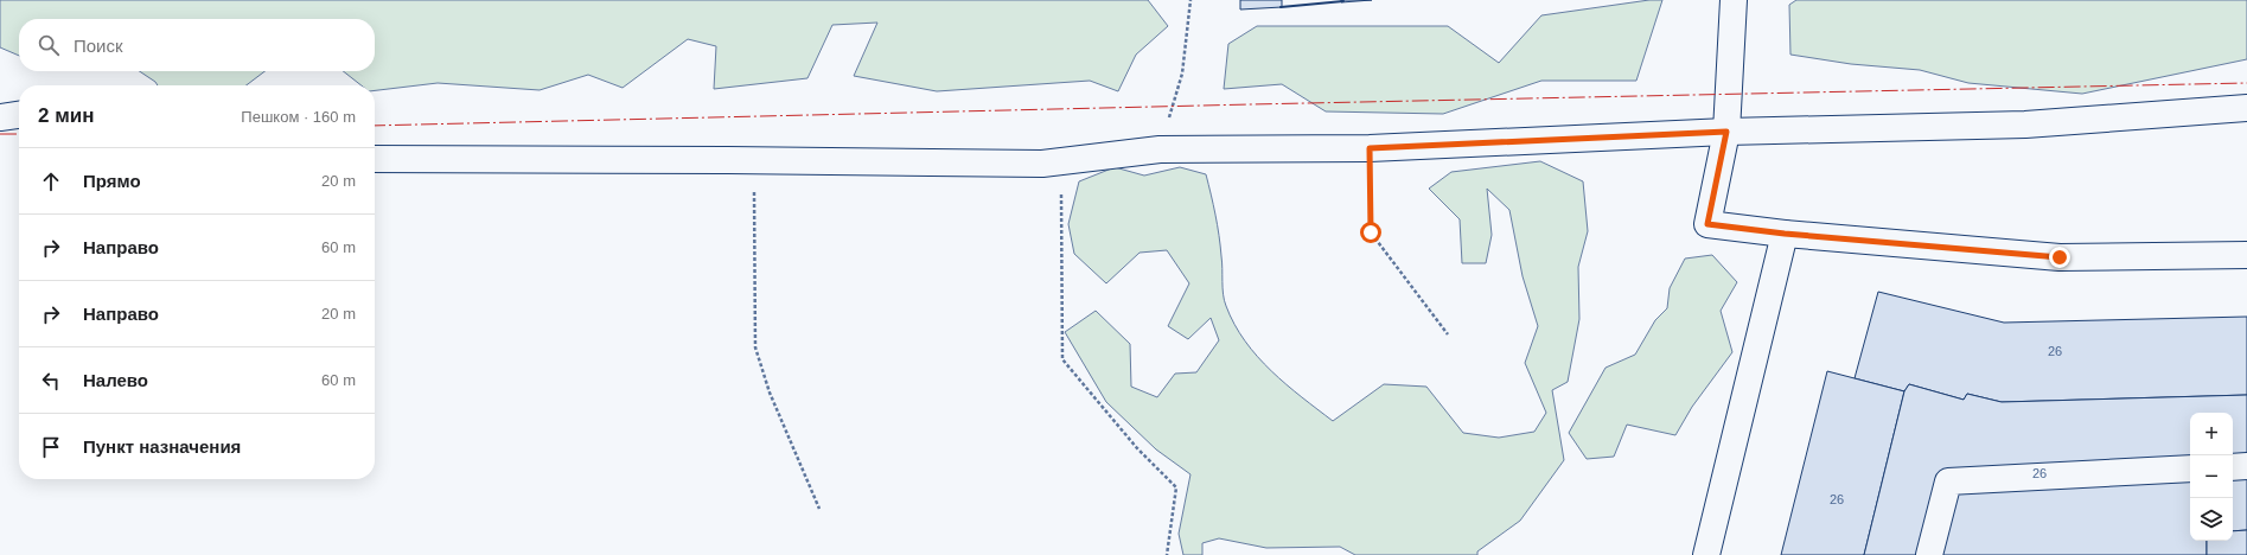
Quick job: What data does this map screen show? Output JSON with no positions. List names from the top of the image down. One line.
{"house_numbers":["26","26","26"],"page":{"search":"Поиск","heading":["2 мин","Пешком · 160 m"],"list":[["Прямо","20 m"],["Направо","60 m"],["Направо","20 m"],["Налево","60 m"],"Пункт назначения"],"map_buttons":["+","−"]}}
